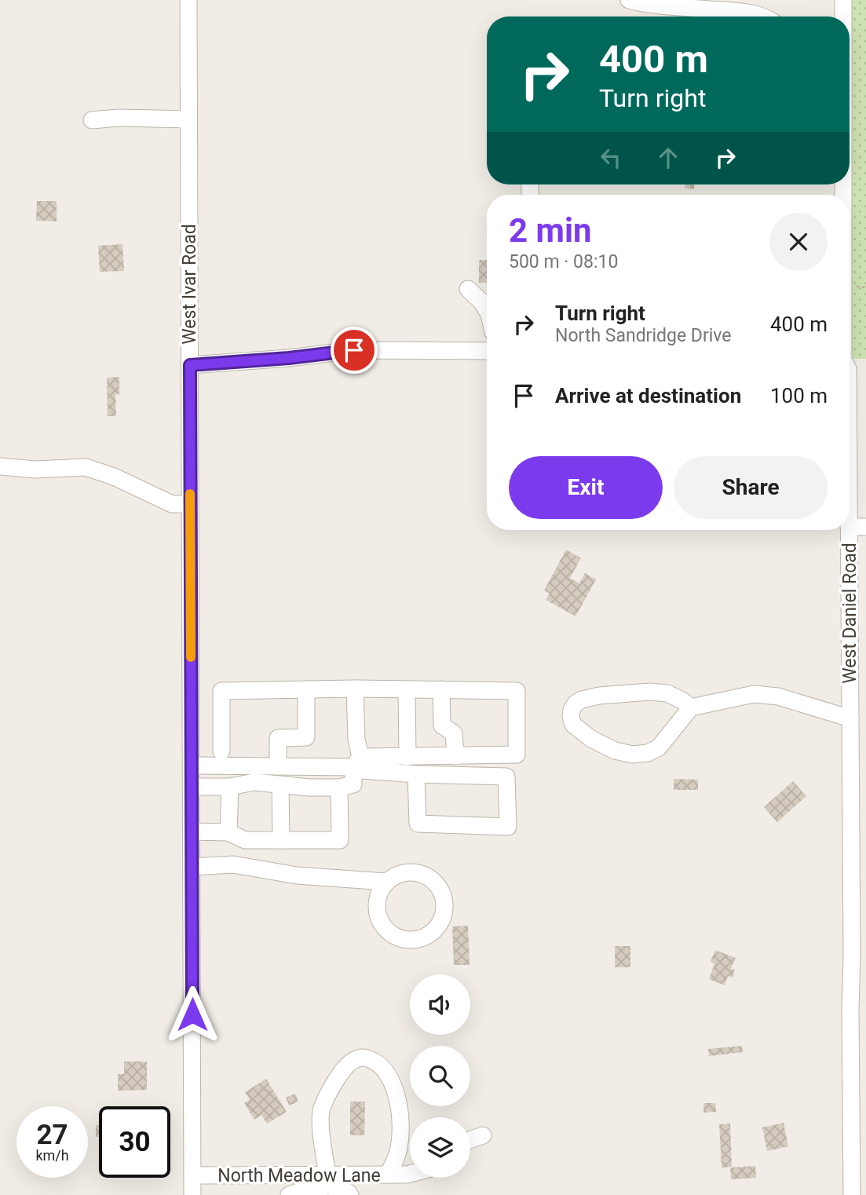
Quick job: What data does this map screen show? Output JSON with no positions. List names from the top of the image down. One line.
{"streets":{"street":["West Ivar Road","West Daniel Road","North Meadow Lane"]},"crossings":[["West Ivar Road","North Meadow Lane"]],"page":{"turn":["400 m","Turn right"],"heading":["2 min","500 m · 08:10"],"list":[{"name":"Turn right","note":"North Sandridge Drive","value":"400 m"},{"name":"Arrive at destination","value":"100 m"}],"buttons":["Exit","Share"],"speed":"27 km/h","limit":"30"}}
